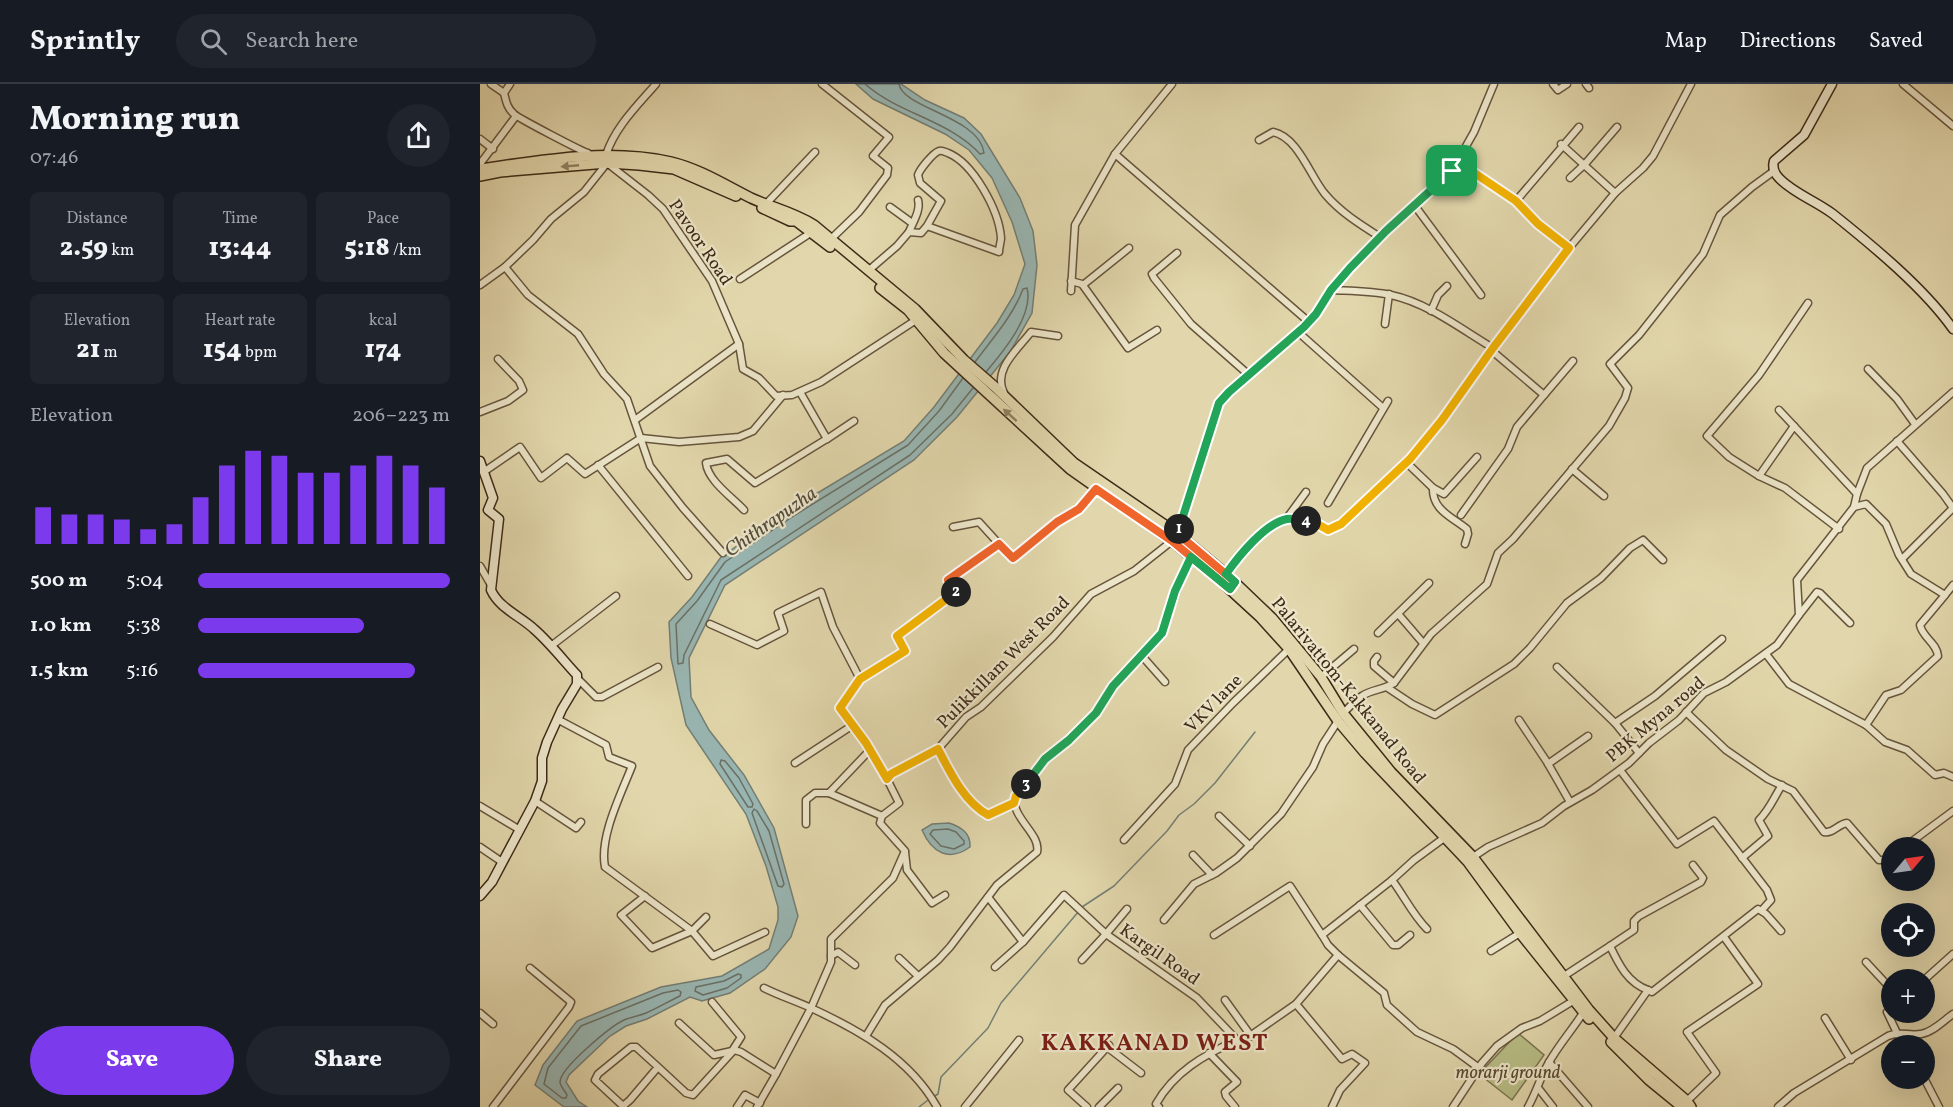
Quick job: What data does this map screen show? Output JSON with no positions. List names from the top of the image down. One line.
{"streets":{"main road":["Palarivattom-Kakkanad Road"],"street":["Pavoor Road","Pulikkillam West Road","VKV lane","PBK Myna road","Kargil Road"]},"crossings":[["Pulikkillam West Road","Palarivattom-Kakkanad Road"],["Palarivattom-Kakkanad Road","PBK Myna road"]],"districts":["KAKKANAD WEST"],"water":["Chithrapuzha"],"parks":["morarji ground"],"north":"top right","page":{"header":"Sprintly","search":"Search here","nav":["Map","Directions","Saved"],"heading":["Morning run","07:46"],"stats":[["Distance","2.59 km"],["Time","13:44"],["Pace","5:18 /km"],["Elevation","21 m"],["Heart rate","154 bpm"],["kcal","174"]],"chart":["Elevation","206–223 m"],"pins":["4","1","2","3"],"list":[{"name":"500 m","note":"5:04"},{"name":"1.0 km","note":"5:38"},{"name":"1.5 km","note":"5:16"}],"map_buttons":["+","−"],"buttons":["Save","Share"]}}
